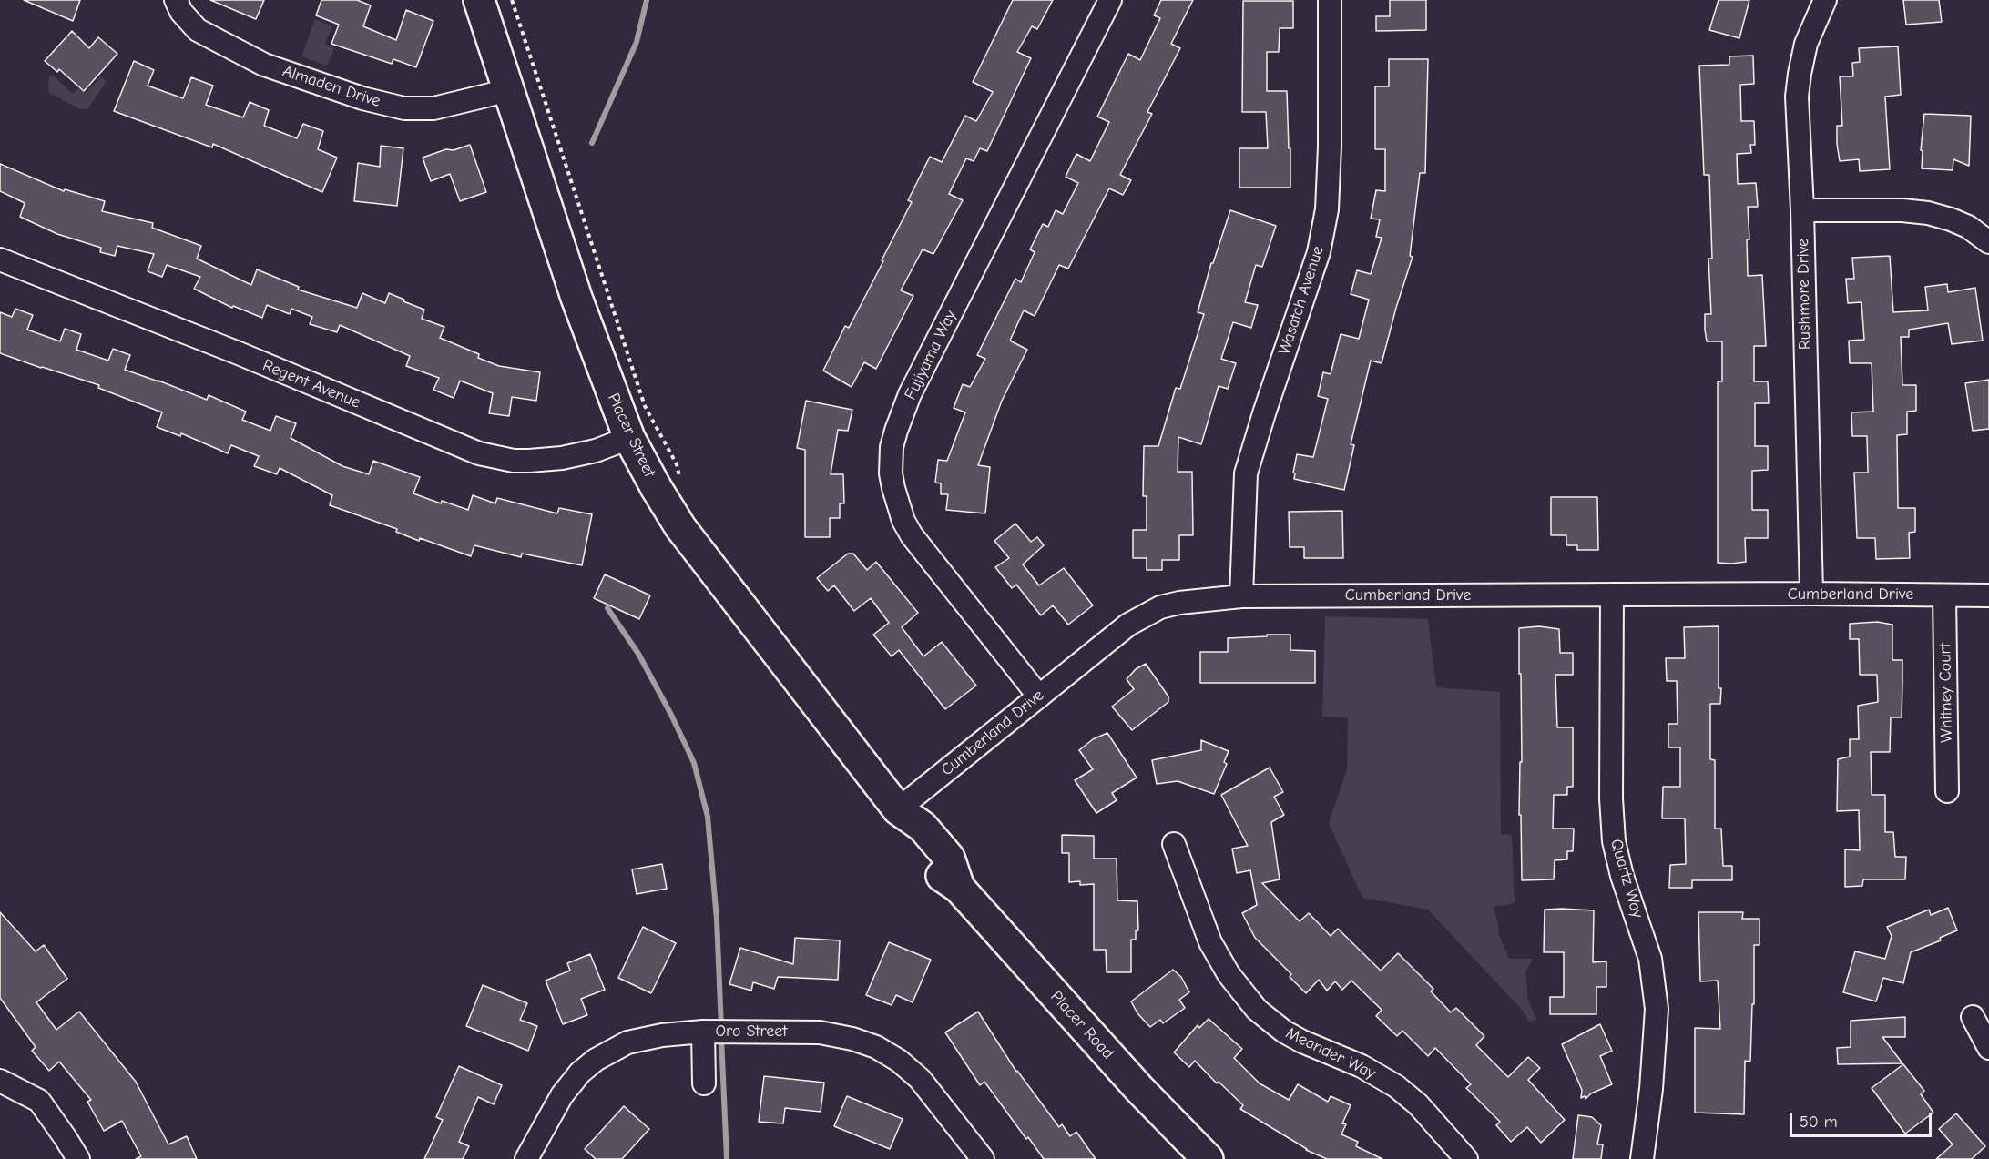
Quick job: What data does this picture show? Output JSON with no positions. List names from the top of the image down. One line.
{"streets":{"main road":["Placer Street","Placer Road"],"street":["Almaden Drive","Rushmore Drive","Wasatch Avenue","Fujiyama Way","Regent Avenue","Cumberland Drive","Whitney Court","Quartz Way","Oro Street","Meander Way"]},"crossings":[["Almaden Drive","Placer Street"],["Rushmore Drive","Cumberland Drive"],["Wasatch Avenue","Cumberland Drive"],["Fujiyama Way","Cumberland Drive"],["Regent Avenue","Placer Street"],["Placer Street","Cumberland Drive"],["Placer Street","Placer Road"],["Cumberland Drive","Whitney Court"],["Cumberland Drive","Quartz Way"],["Cumberland Drive","Placer Road"]],"scale_bar":"50 m"}
